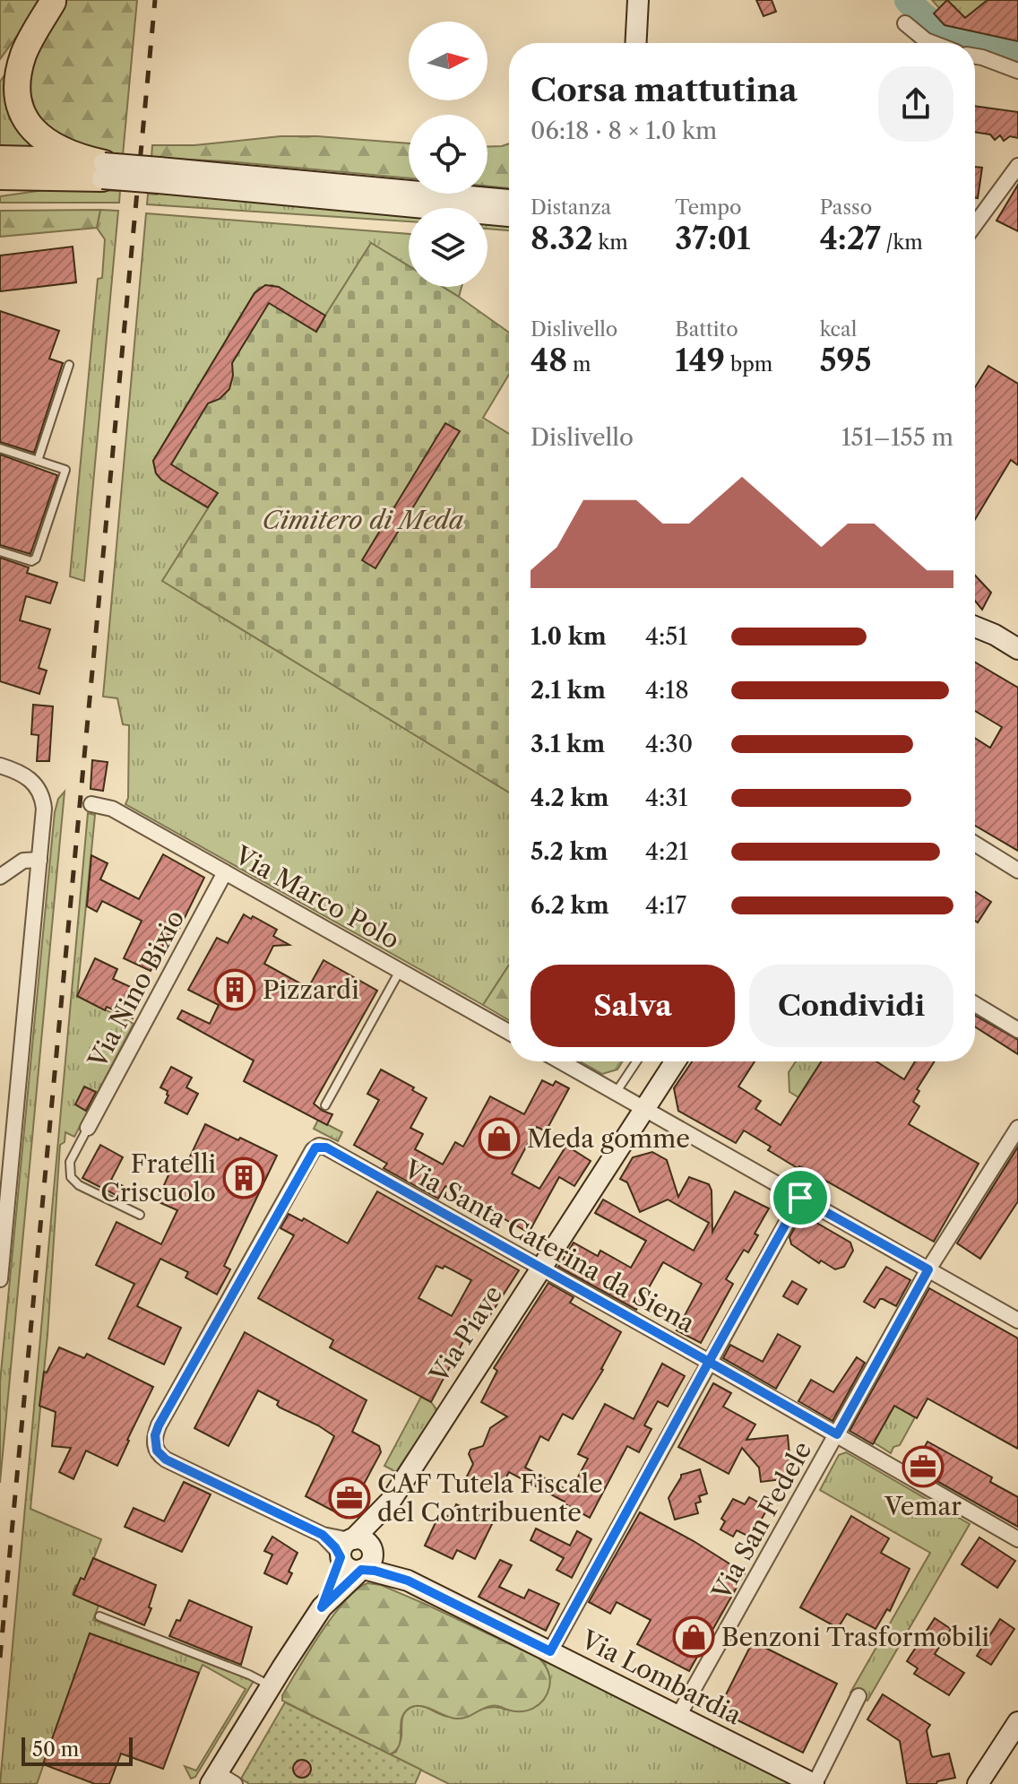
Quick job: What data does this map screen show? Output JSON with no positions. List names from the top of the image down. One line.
{"streets":{"street":["Via Marco Polo","Via Nino Bixio","Via Santa Caterina da Siena","Via Piave","Via San Fedele","Via Lombardia"]},"crossings":[["Via Marco Polo","Via Nino Bixio"],["Via Santa Caterina da Siena","Via Piave"],["Via Santa Caterina da Siena","Via San Fedele"],["Via Piave","Via Lombardia"],["Via San Fedele","Via Lombardia"]],"parks":["Cimitero di Meda"],"places":{"building":["Pizzardi","Fratelli Criscuolo"],"shop":["Meda gomme","Benzoni Trasformobili"],"office":["Vemar","CAF Tutela Fiscale del Contribuente"]},"scale_bar":"50 m","north":"right","page":{"heading":["Corsa mattutina","06:18 · 8 × 1.0 km"],"stats":[["Distanza","8.32 km"],["Tempo","37:01"],["Passo","4:27 /km"],["Dislivello","48 m"],["Battito","149 bpm"],["kcal","595"]],"chart":["Dislivello","151–155 m"],"list":[{"name":"1.0 km","note":"4:51"},{"name":"2.1 km","note":"4:18"},{"name":"3.1 km","note":"4:30"},{"name":"4.2 km","note":"4:31"},{"name":"5.2 km","note":"4:21"},{"name":"6.2 km","note":"4:17"}],"buttons":["Salva","Condividi"],"scale":"50 m"}}
